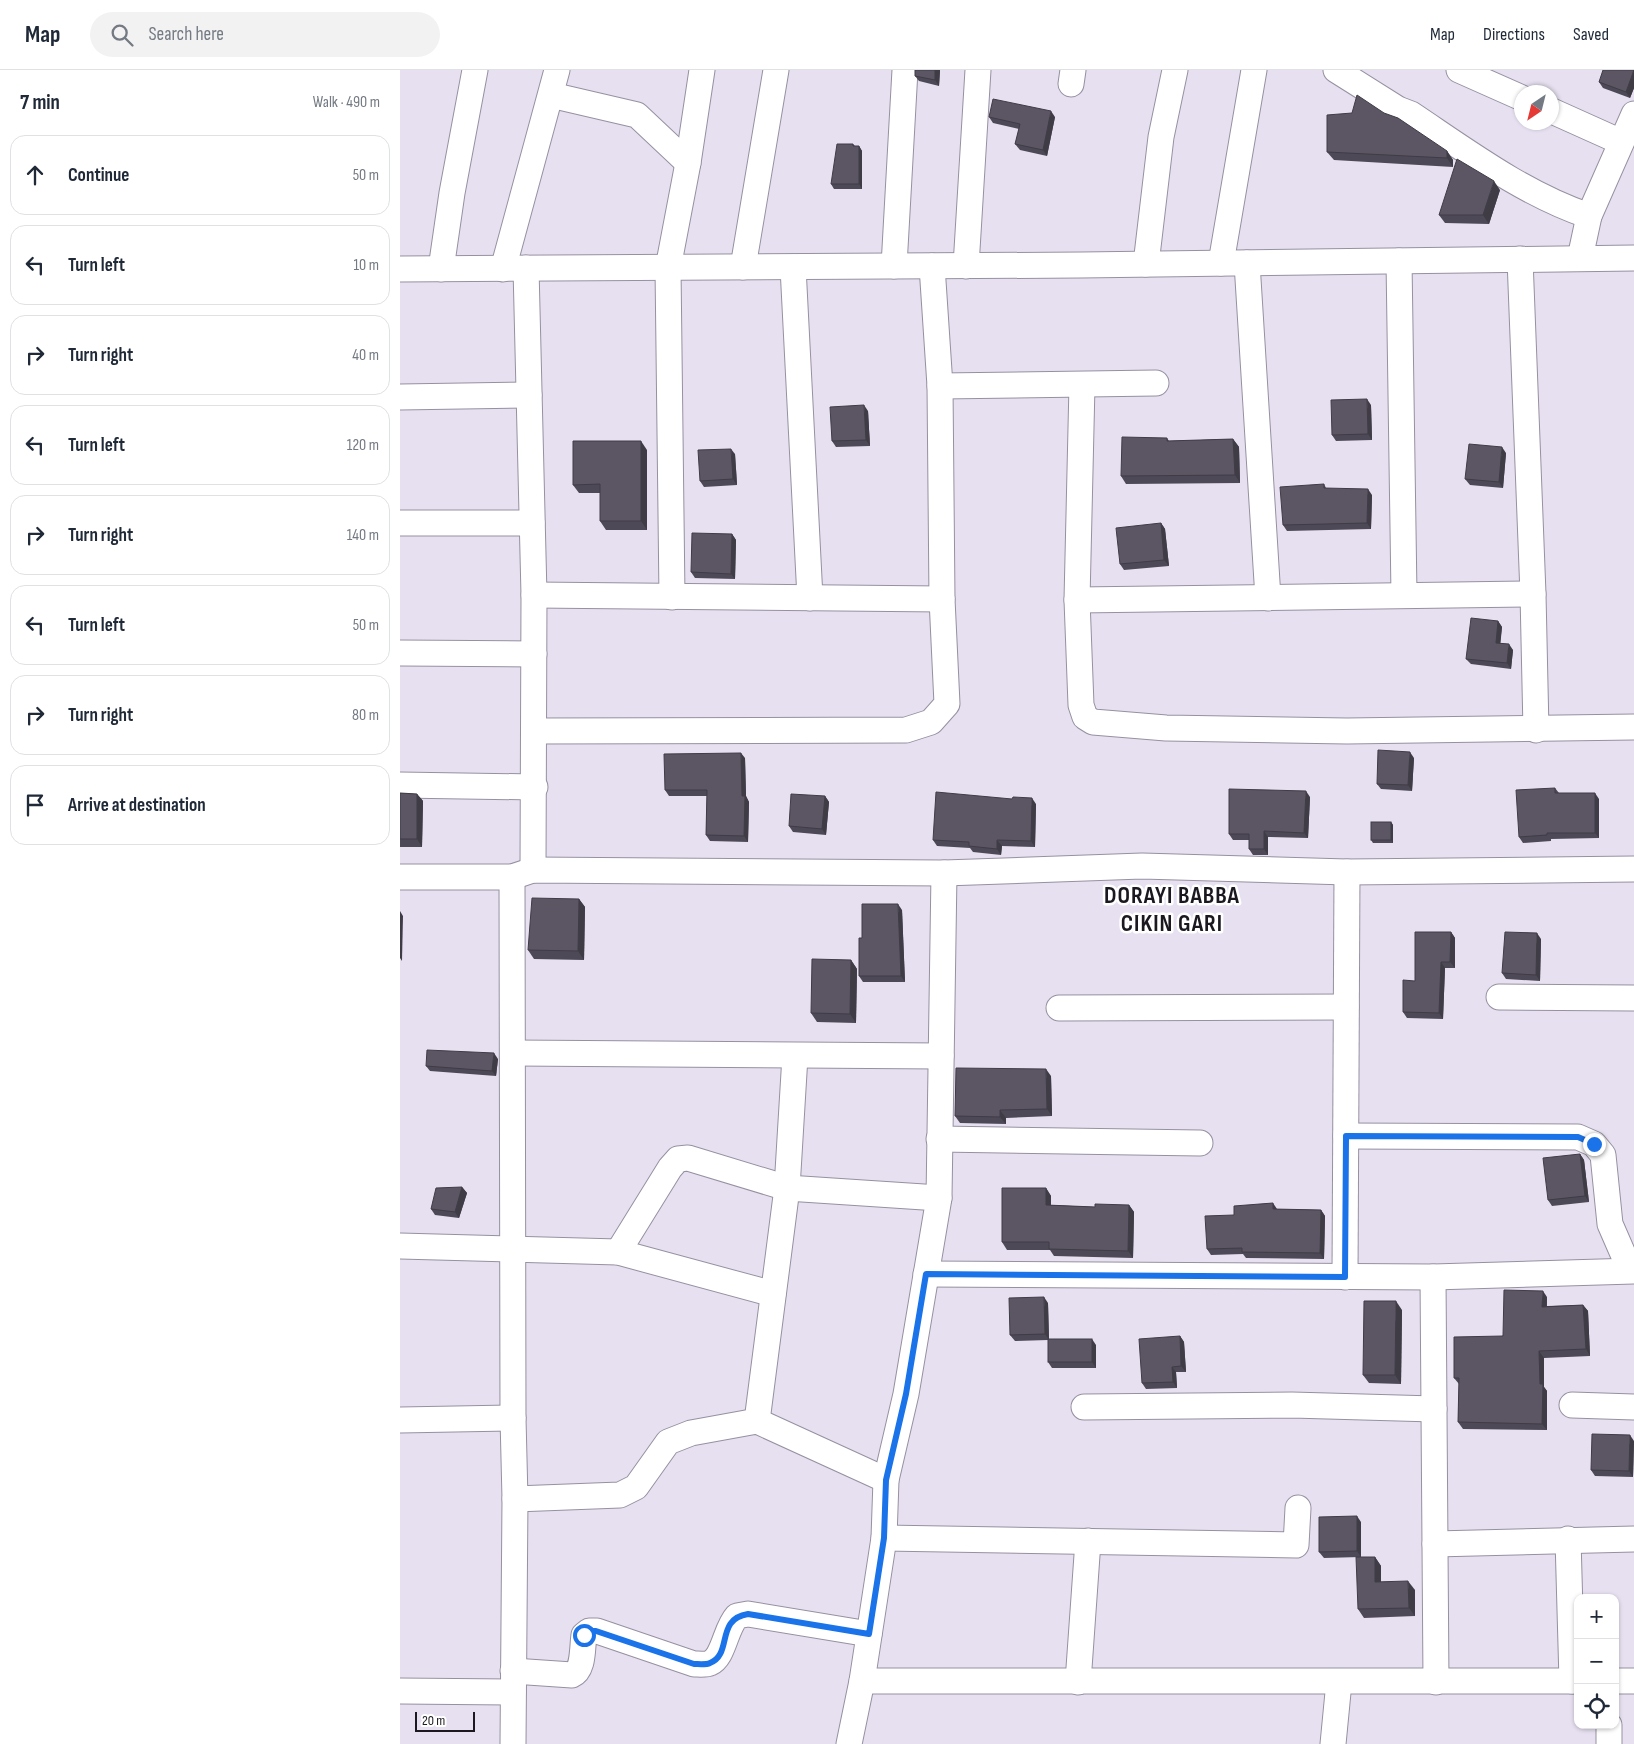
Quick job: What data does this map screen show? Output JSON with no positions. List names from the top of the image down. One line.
{"districts":["DORAYI BABBA CIKIN GARI"],"scale_bar":"20 m","north":"bottom left","page":{"header":"Map","search":"Search here","nav":["Map","Directions","Saved"],"heading":["7 min","Walk · 490 m"],"list":[["Continue","50 m"],["Turn left","10 m"],["Turn right","40 m"],["Turn left","120 m"],["Turn right","140 m"],["Turn left","50 m"],["Turn right","80 m"],"Arrive at destination"],"map_buttons":["+","−"],"scale":"20 m"}}
